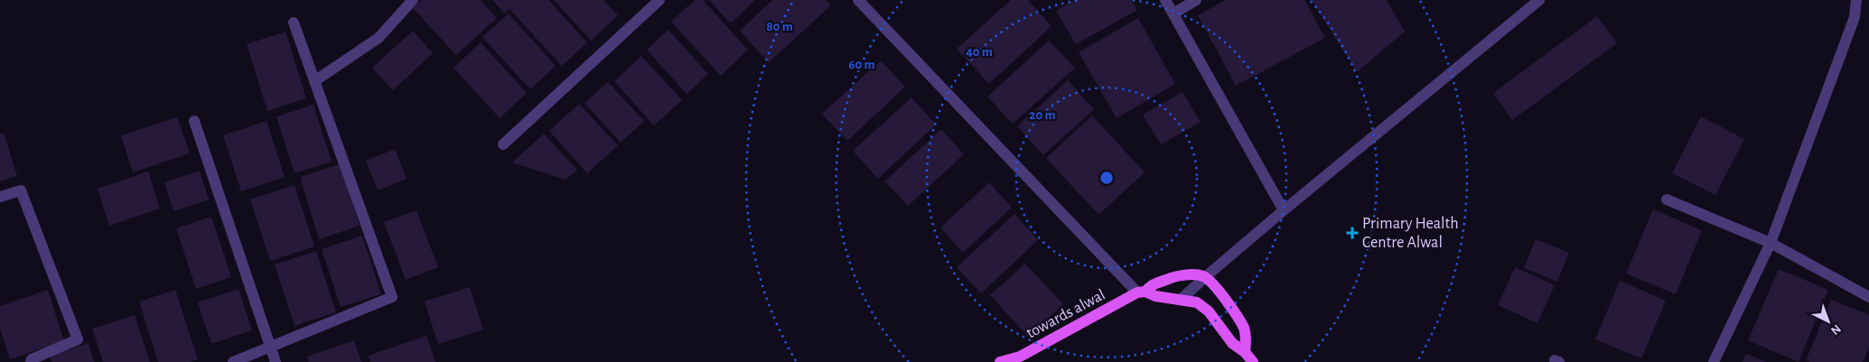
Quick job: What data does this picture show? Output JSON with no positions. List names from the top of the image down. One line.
{"streets":{"main road":["towards alwal"]},"places":{"health":["Primary Health Centre Alwal"]},"north":"bottom right","rings":["80 m","40 m","60 m","20 m"]}
